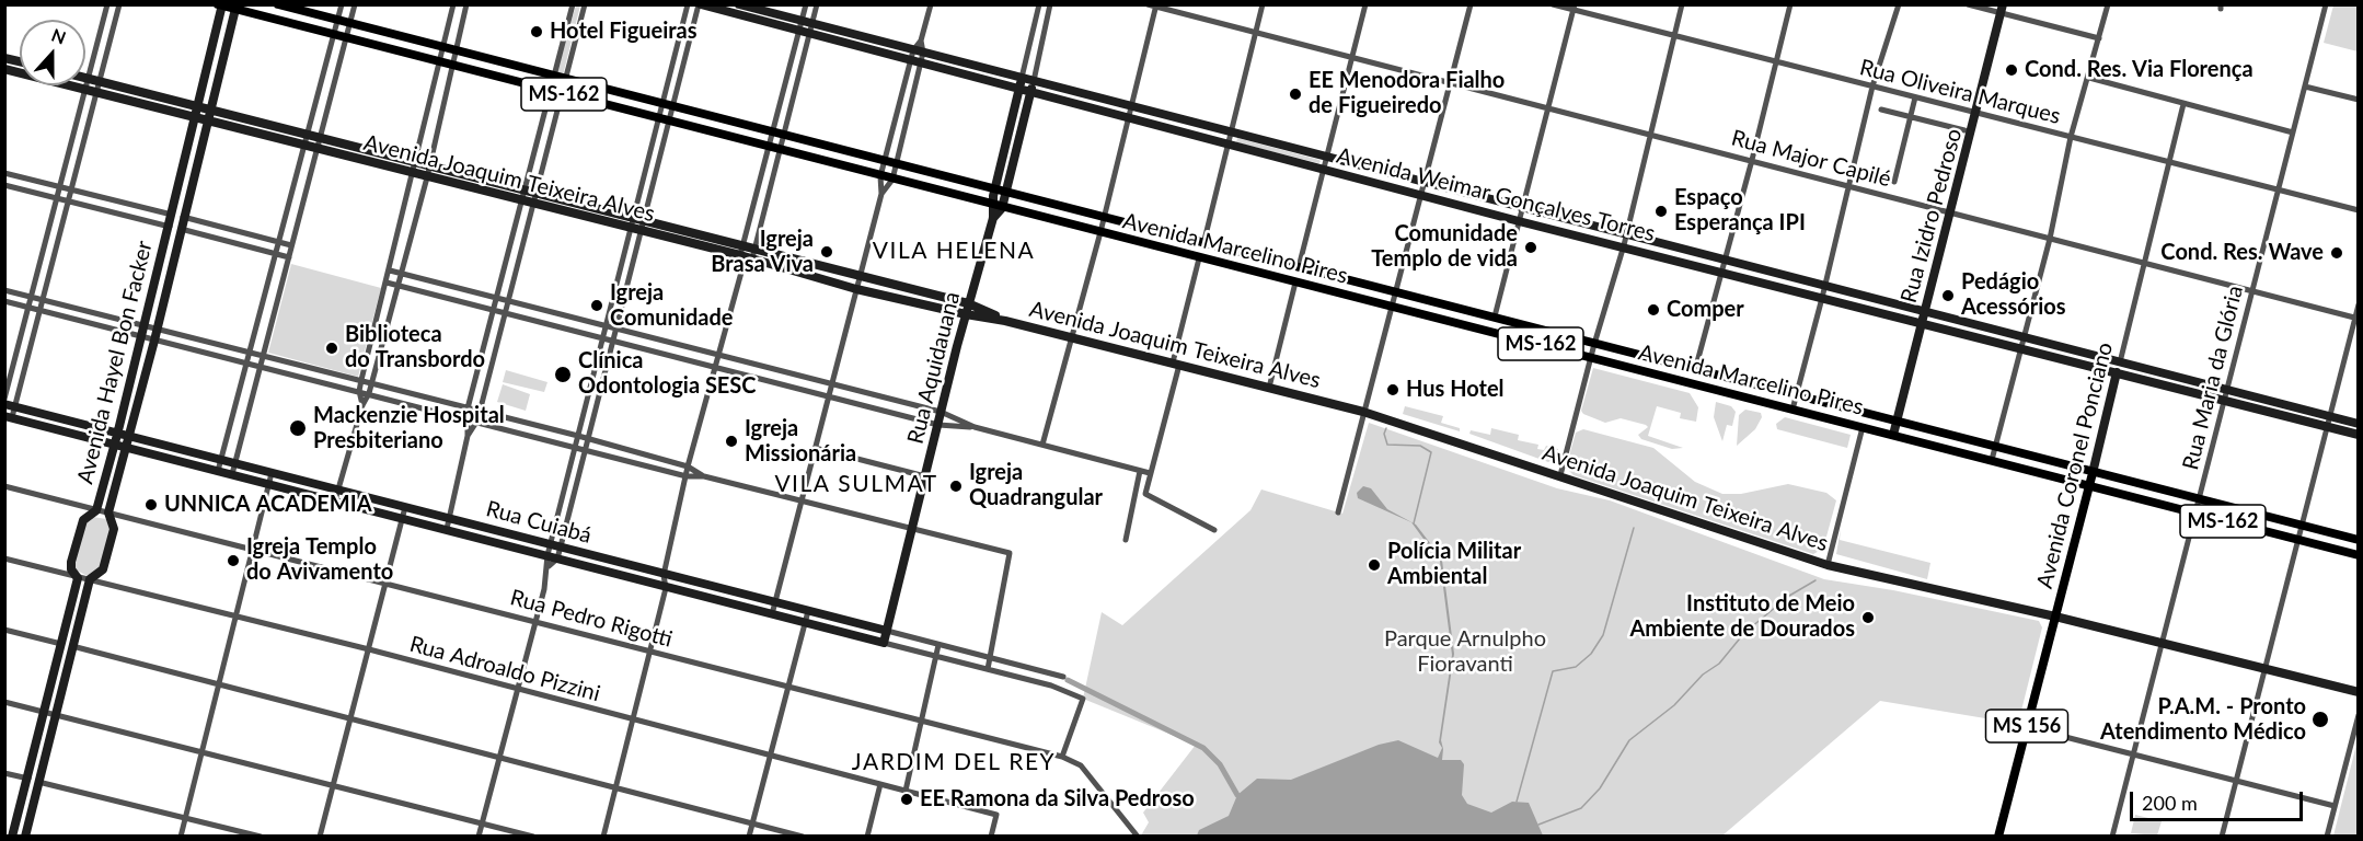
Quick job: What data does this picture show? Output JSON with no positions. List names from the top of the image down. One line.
{"streets":{"main road":["MS-162","Avenida Joaquim Teixeira Alves","Avenida Weimar Gonçalves Torres","Rua Izidro Pedroso","Avenida Marcelino Pires","Avenida Hayel Bon Facker","Rua Aquidauana","Avenida Coronel Ponciano","Rua Cuiabá","MS 156"],"street":["Rua Oliveira Marques","Rua Major Capilé","Rua Maria da Glória","Rua Pedro Rigotti","Rua Adroaldo Pizzini"]},"crossings":[["Rua Oliveira Marques","Rua Izidro Pedroso"],["Rua Oliveira Marques","Rua Maria da Glória"],["Rua Oliveira Marques","Avenida Coronel Ponciano"],["Rua Major Capilé","Rua Izidro Pedroso"],["Rua Major Capilé","Rua Maria da Glória"],["Rua Major Capilé","Avenida Coronel Ponciano"],["Avenida Joaquim Teixeira Alves","Avenida Hayel Bon Facker"],["Avenida Joaquim Teixeira Alves","Rua Aquidauana"],["Avenida Joaquim Teixeira Alves","Rua Maria da Glória"],["Avenida Joaquim Teixeira Alves","Avenida Coronel Ponciano"],["Avenida Weimar Gonçalves Torres","Rua Izidro Pedroso"],["Avenida Weimar Gonçalves Torres","Rua Aquidauana"],["Avenida Weimar Gonçalves Torres","Rua Maria da Glória"],["Avenida Weimar Gonçalves Torres","Avenida Coronel Ponciano"],["Rua Izidro Pedroso","Avenida Marcelino Pires"],["Avenida Marcelino Pires","Avenida Hayel Bon Facker"],["Avenida Marcelino Pires","Rua Aquidauana"],["Avenida Marcelino Pires","Rua Maria da Glória"],["Avenida Marcelino Pires","Avenida Coronel Ponciano"],["Avenida Hayel Bon Facker","Rua Cuiabá"],["Avenida Hayel Bon Facker","Rua Pedro Rigotti"],["Avenida Hayel Bon Facker","Rua Adroaldo Pizzini"],["Rua Aquidauana","Rua Cuiabá"],["Rua Cuiabá","Rua Pedro Rigotti"]],"districts":["VILA HELENA","VILA SULMAT","JARDIM DEL REY"],"parks":["Parque Arnulpho Fioravanti"],"places":["Hotel Figueiras","Cond. Res. Via Florença","EE Menodora Fialho de Figueiredo","Espaço Esperança IPI","Comunidade Templo de vida","Igreja Brasa Viva","Cond. Res. Wave","Pedágio Acessórios","Igreja Comunidade","Comper","Biblioteca do Transbordo","Clínica Odontologia SESC","Hus Hotel","Mackenzie Hospital Presbiteriano","Igreja Missionária","Igreja Quadrangular","UNNICA ACADEMIA","Igreja Templo do Avivamento","Polícia Militar Ambiental","Instituto de Meio Ambiente de Dourados","P.A.M. - Pronto Atendimento Médico","EE Ramona da Silva Pedroso"],"scale_bar":"200 m","north":"top"}
